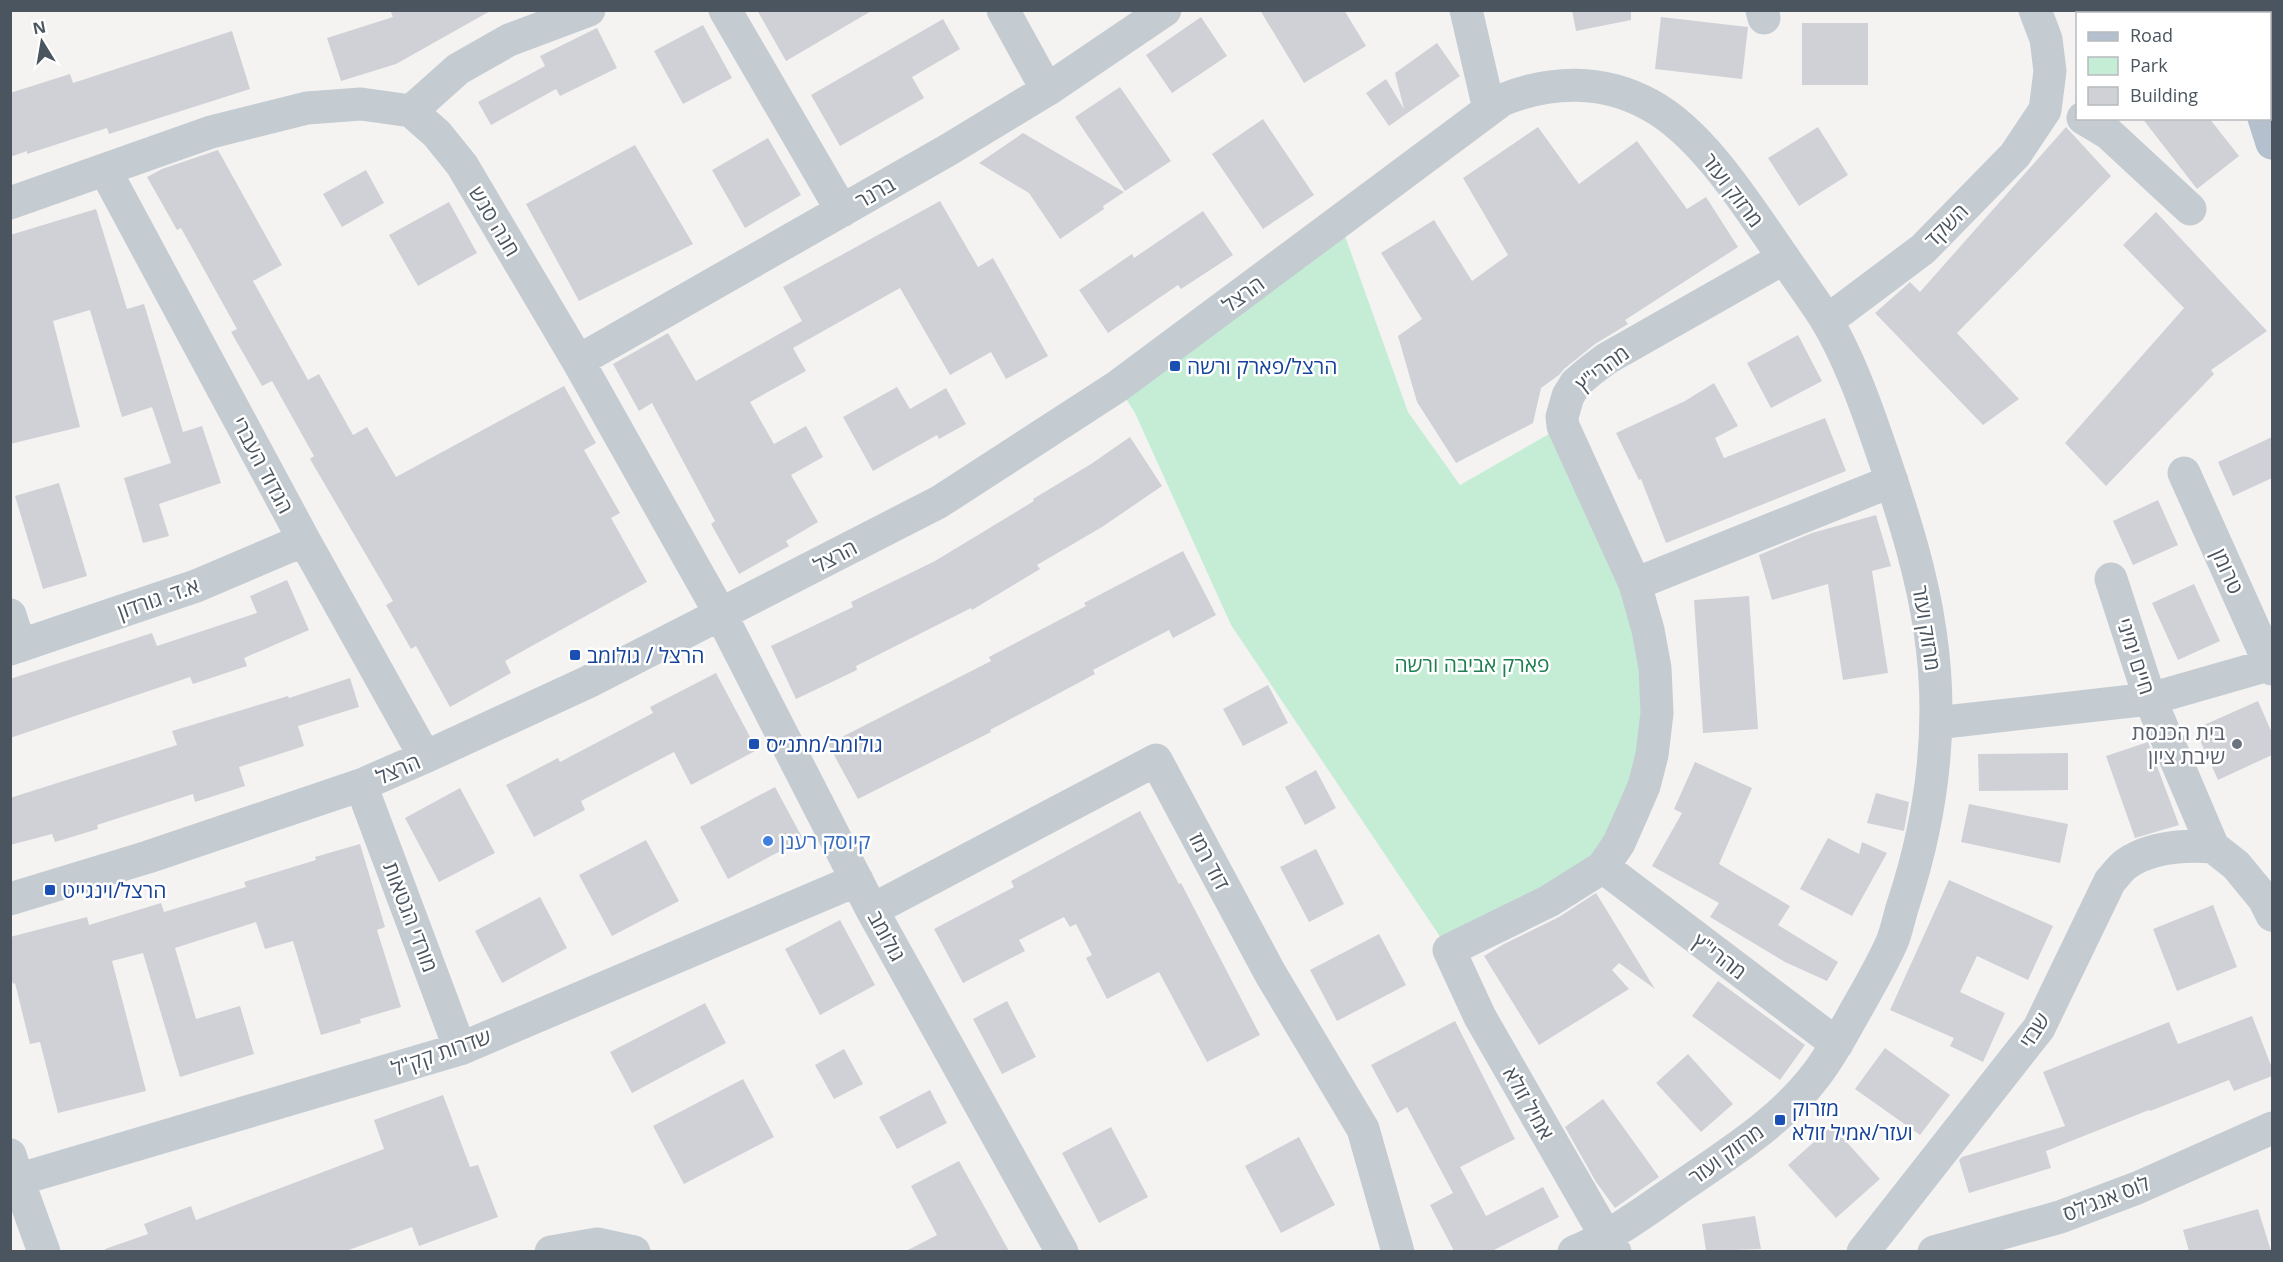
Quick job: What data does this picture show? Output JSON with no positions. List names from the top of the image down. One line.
{"streets":{"street":["מרזוק ועזר","ברנר","חנה סנש","השקד","הרצל","מהרי\"ץ","הגדוד העברי","טרומן","א.ד. גורדון","חיים ימיני","דוד רמז","מורדי הגטאות","גולומב","שבזי","שדרות קק\"ל","אמיל זולא","לוס אנג'לס"]},"crossings":[["מרזוק ועזר","השקד"],["מרזוק ועזר","הרצל"],["מרזוק ועזר","מהרי\"ץ"],["מרזוק ועזר","אמיל זולא"],["ברנר","חנה סנש"],["חנה סנש","הרצל"],["חנה סנש","גולומב"],["הרצל","הגדוד העברי"],["הרצל","מורדי הגטאות"],["הרצל","גולומב"],["מהרי\"ץ","אמיל זולא"],["הגדוד העברי","א.ד. גורדון"],["חיים ימיני","שבזי"],["דוד רמז","גולומב"],["מורדי הגטאות","שדרות קק\"ל"],["גולומב","שדרות קק\"ל"]],"parks":["פארק אביבה ורשה"],"places":{"transit":["הרצל/פארק ורשה","הרצל / גולומב","גולומב/מתנ״ס","הרצל/וינגייט","מזרוק ועזר/אמיל זולא"],"other":["בית הכנסת שיבת ציון","קיוסק רענן"]},"legend":["Road","Park","Building"],"north":"top"}
